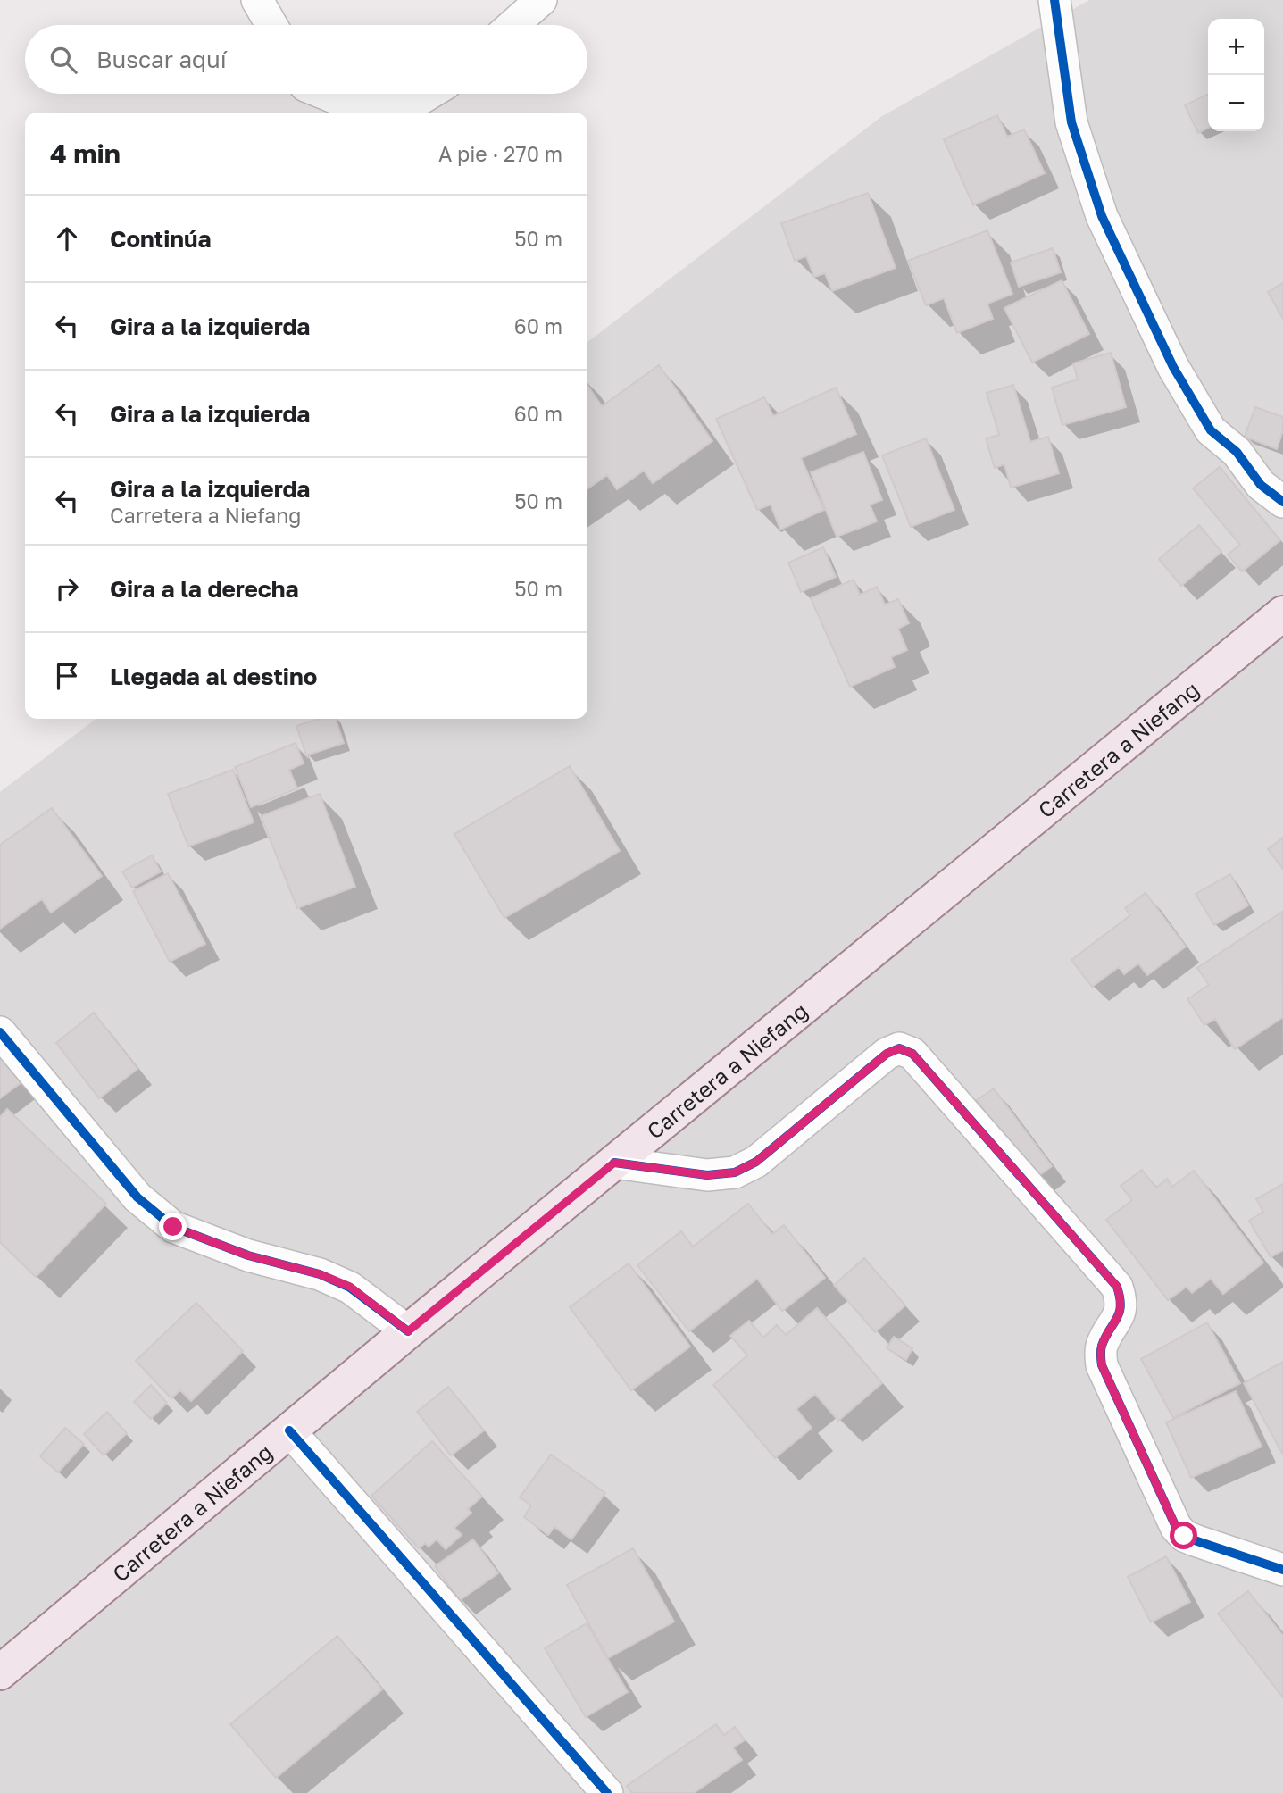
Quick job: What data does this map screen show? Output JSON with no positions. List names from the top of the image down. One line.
{"streets":{"main road":["Carretera a Niefang"]},"page":{"map_buttons":["+","−"],"search":"Buscar aquí","heading":["4 min","A pie · 270 m"],"list":[["Continúa","50 m"],["Gira a la izquierda","60 m"],["Gira a la izquierda","60 m"],["Gira a la izquierda","Carretera a Niefang","50 m"],["Gira a la derecha","50 m"],"Llegada al destino"]}}
